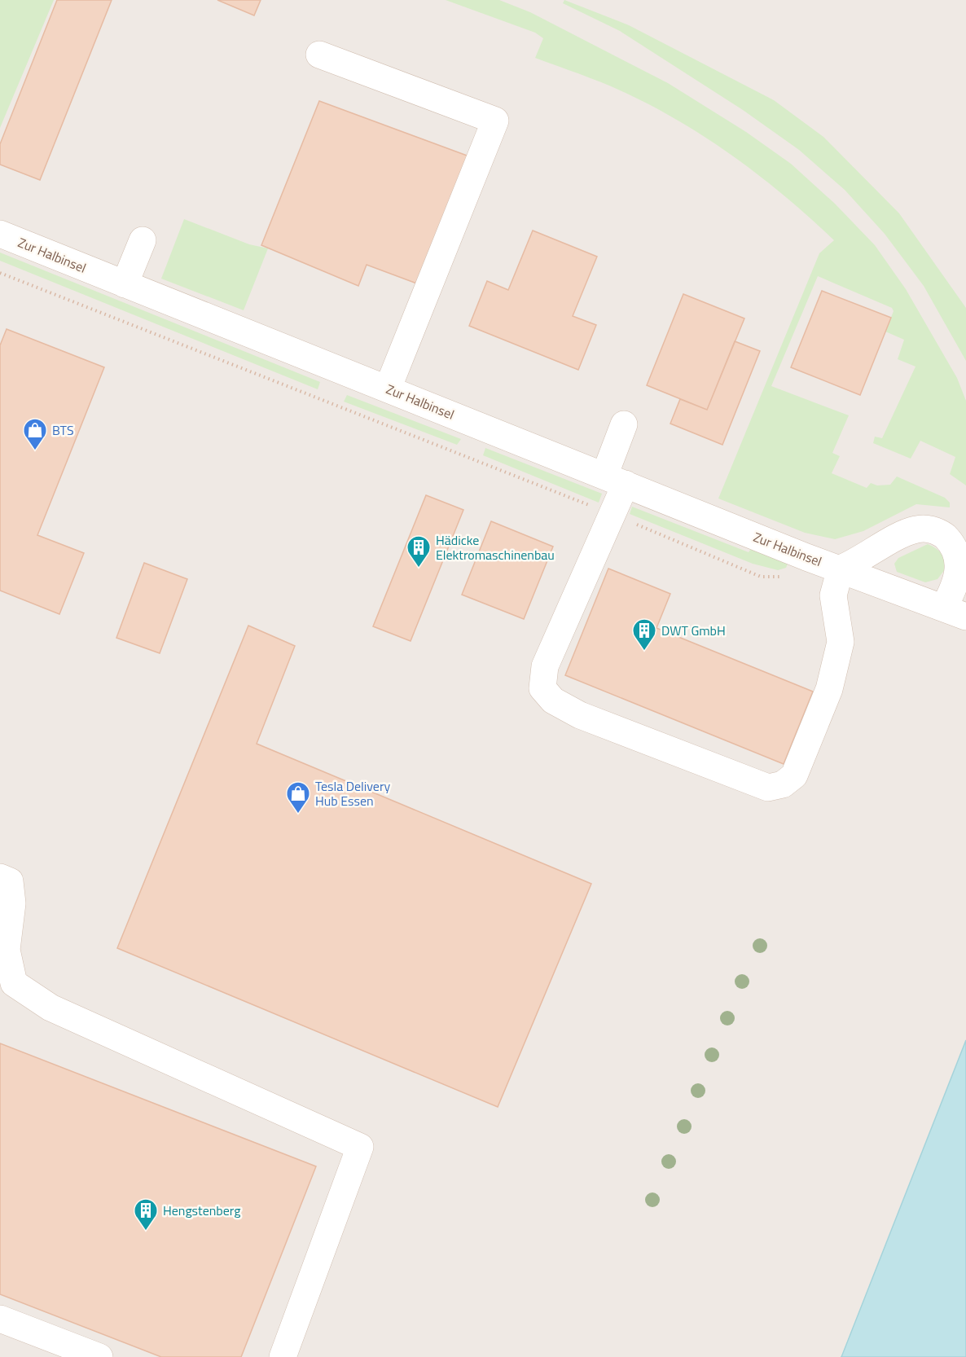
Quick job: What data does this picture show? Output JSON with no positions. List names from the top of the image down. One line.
{"streets":{"street":["Zur Halbinsel"]},"places":{"shop":["BTS","Tesla Delivery Hub Essen"],"building":["Hädicke Elektromaschinenbau","DWT GmbH","Hengstenberg"]}}
